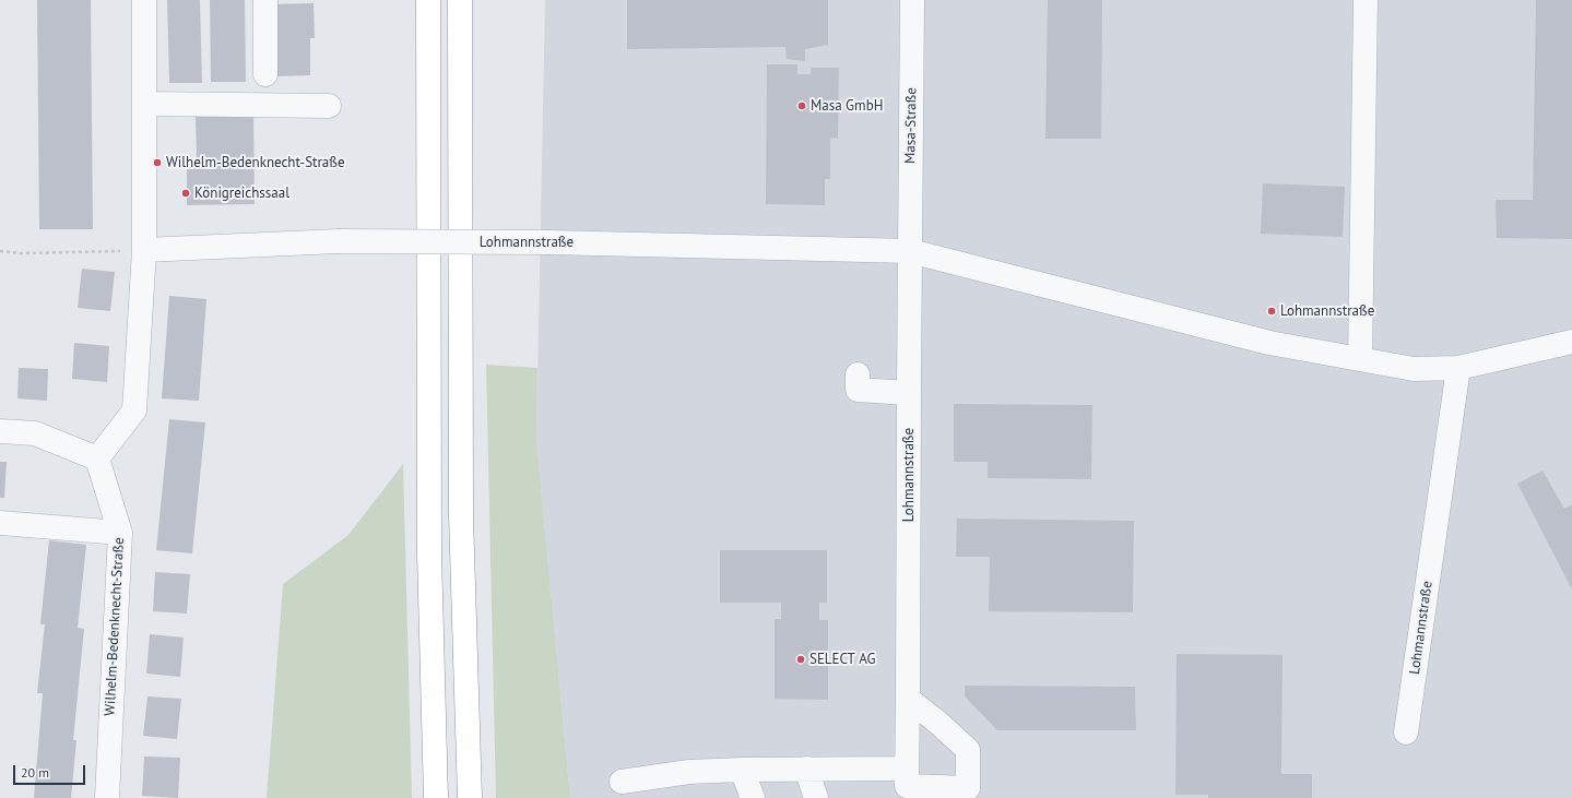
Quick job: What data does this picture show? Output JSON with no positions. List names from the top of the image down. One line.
{"streets":{"street":["Masa-Straße","Lohmannstraße","Wilhelm-Bedenknecht-Straße"]},"crossings":[["Masa-Straße","Lohmannstraße"]],"places":["Masa GmbH","Wilhelm-Bedenknecht-Straße","Königreichssaal","Lohmannstraße","SELECT AG"],"scale_bar":"20 m"}
